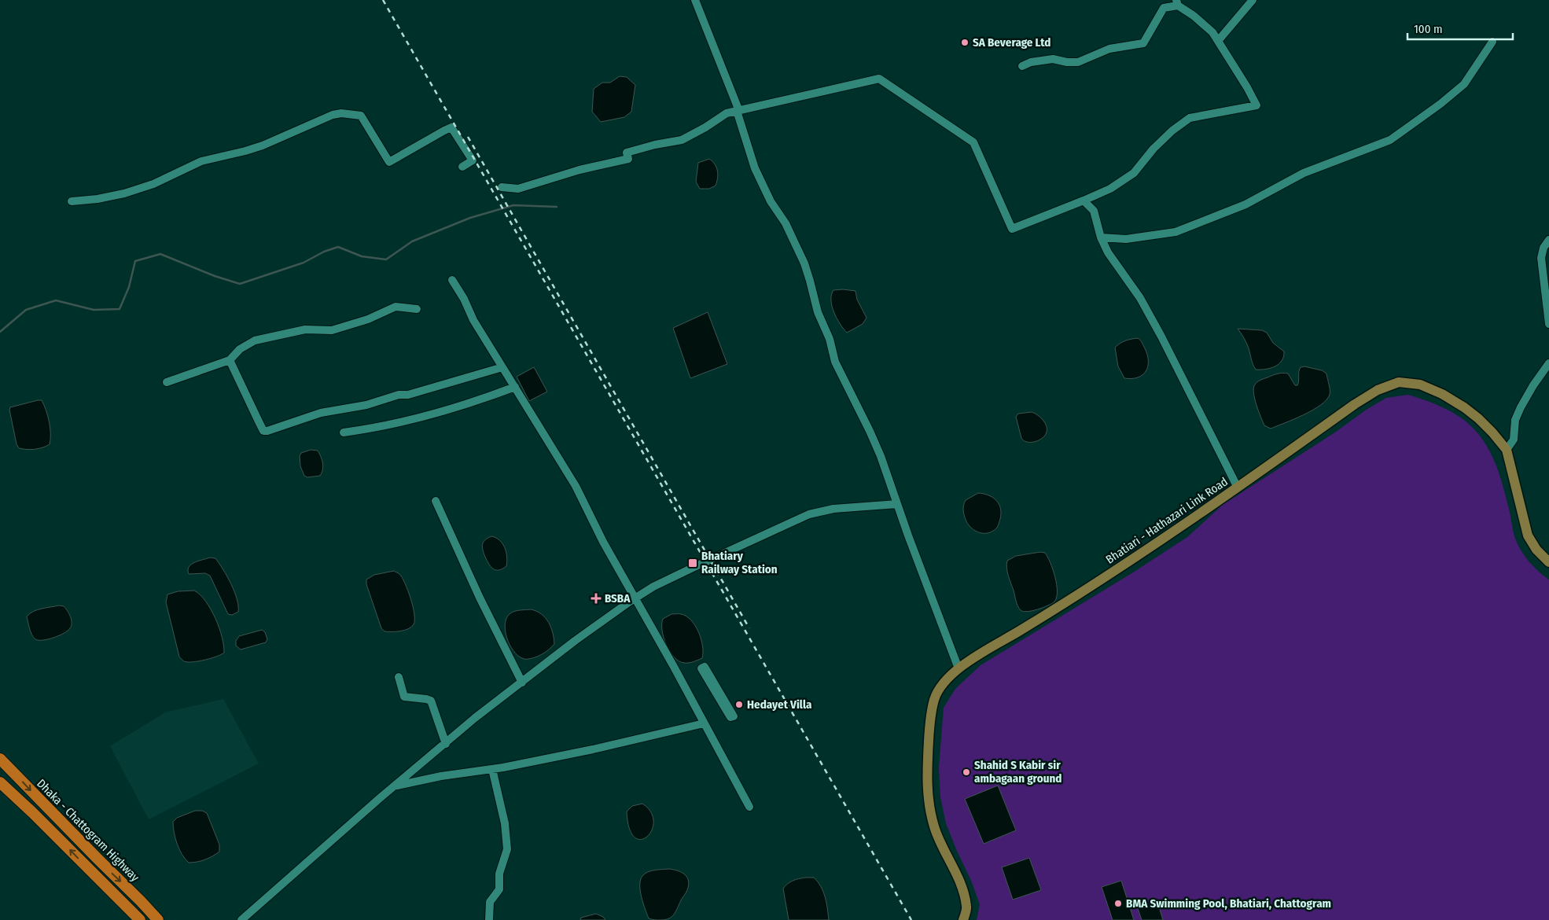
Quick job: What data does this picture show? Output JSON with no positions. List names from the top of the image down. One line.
{"streets":{"highway":["Dhaka - Chattogram Highway"],"main road":["Bhatiari - Hathazari Link Road"]},"places":{"other":["SA Beverage Ltd","Hedayet Villa","Shahid S Kabir sir ambagaan ground","BMA Swimming Pool, Bhatiari, Chattogram"],"transit":["Bhatiary Railway Station"],"health":["BSBA"]},"scale_bar":"100 m"}
